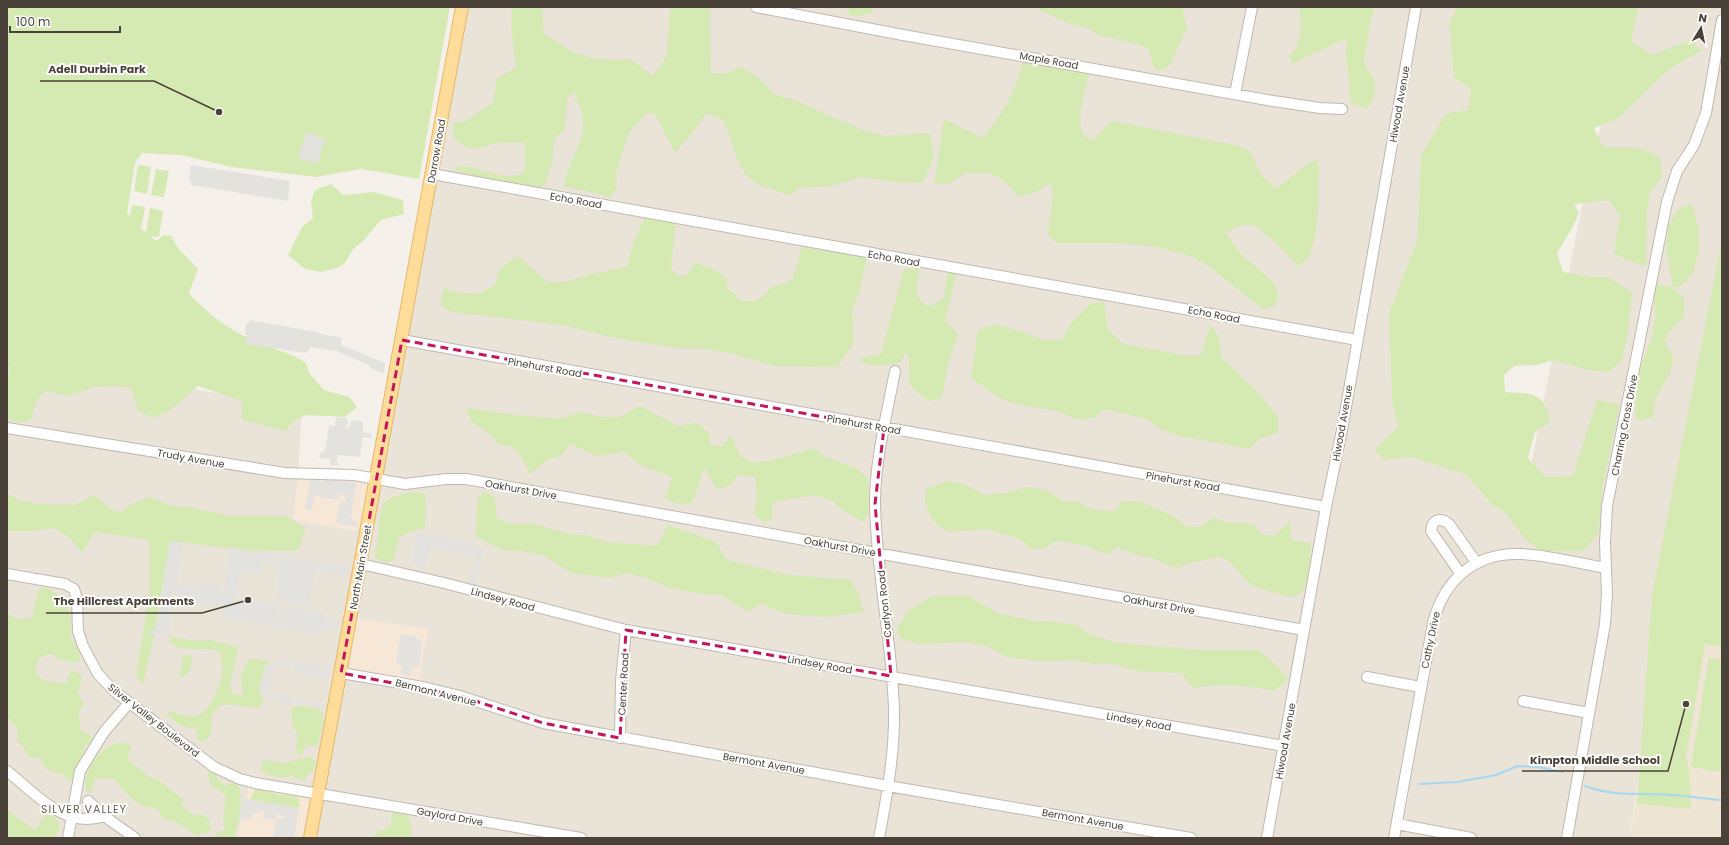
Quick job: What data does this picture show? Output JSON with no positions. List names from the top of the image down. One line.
{"streets":{"main road":["Darrow Road","North Main Street"],"street":["Maple Road","Hiwood Avenue","Echo Road","Pinehurst Road","Charring Cross Drive","Trudy Avenue","Oakhurst Drive","Lindsey Road","Carlyon Road","Cathy Drive","Center Road","Bermont Avenue","Silver Valley Boulevard","Gaylord Drive"]},"crossings":[["Hiwood Avenue","Echo Road"],["Hiwood Avenue","Pinehurst Road"],["Hiwood Avenue","Oakhurst Drive"],["Hiwood Avenue","Lindsey Road"],["Darrow Road","Echo Road"],["Darrow Road","North Main Street"],["Pinehurst Road","North Main Street"],["Pinehurst Road","Carlyon Road"],["Charring Cross Drive","Cathy Drive"],["Trudy Avenue","Oakhurst Drive"],["Trudy Avenue","North Main Street"],["Oakhurst Drive","North Main Street"],["Oakhurst Drive","Carlyon Road"],["North Main Street","Lindsey Road"],["North Main Street","Bermont Avenue"],["North Main Street","Silver Valley Boulevard"],["North Main Street","Gaylord Drive"],["Lindsey Road","Carlyon Road"],["Lindsey Road","Center Road"],["Carlyon Road","Bermont Avenue"],["Center Road","Bermont Avenue"],["Silver Valley Boulevard","Gaylord Drive"]],"districts":["SILVER VALLEY"],"places":["Adell Durbin Park","The Hillcrest Apartments","Kimpton Middle School"],"scale_bar":"100 m","north":"top"}
